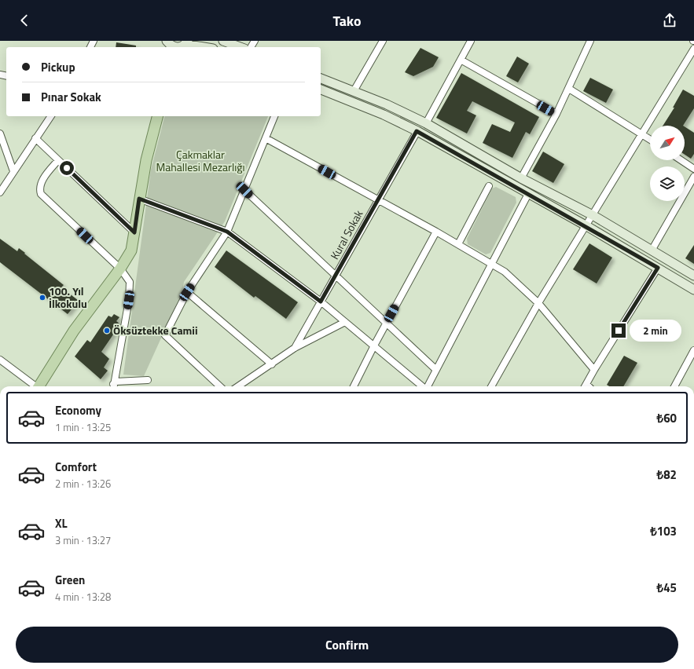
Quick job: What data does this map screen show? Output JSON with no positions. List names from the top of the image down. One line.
{"streets":{"street":["Kural Sokak"]},"parks":["Çakmaklar Mahallesi Mezarlığı"],"places":["100. Yıl İlkokulu","Öksüztekke Camii"],"north":"top right","page":{"header":"Tako","banner":["Pickup","Pınar Sokak"],"bubble":"2 min","list":[{"name":"Economy","note":"1 min · 13:25","value":"₺60"},{"name":"Comfort","note":"2 min · 13:26","value":"₺82"},{"name":"XL","note":"3 min · 13:27","value":"₺103"},{"name":"Green","note":"4 min · 13:28","value":"₺45"}],"buttons":"Confirm"}}
